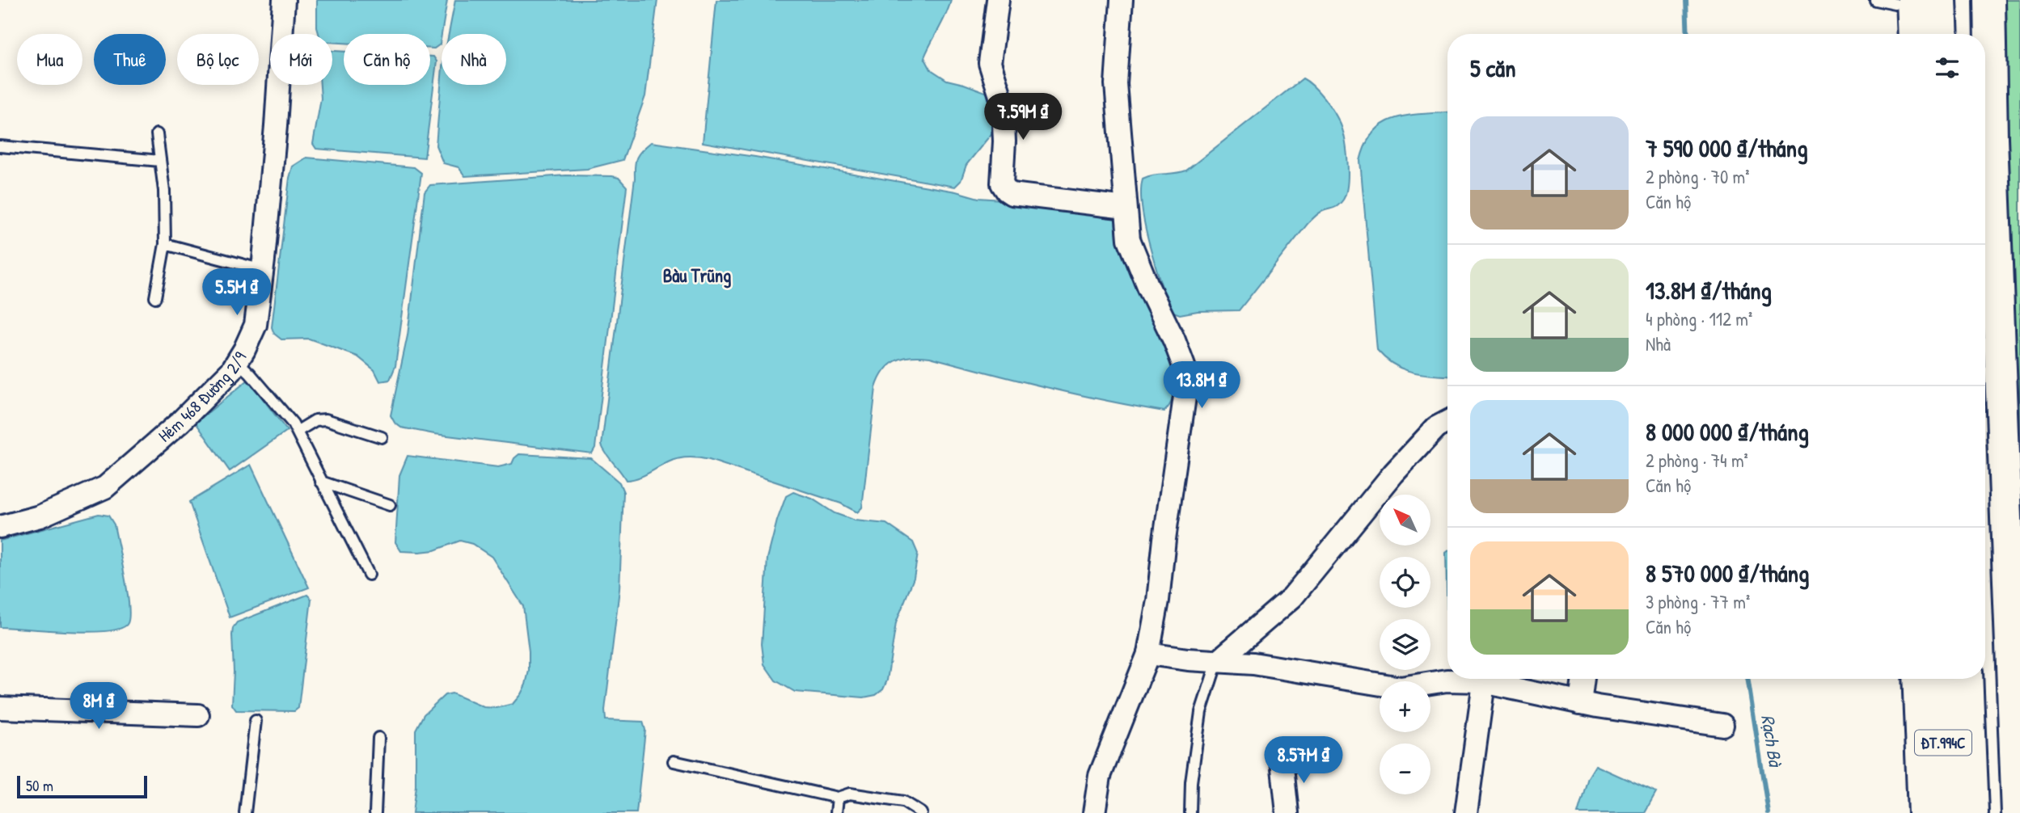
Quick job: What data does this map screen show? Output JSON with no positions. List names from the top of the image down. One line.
{"streets":{"main road":["ĐT.994C"],"street":["Hẻm 468 Đường 2/9"]},"districts":["Bàu Trũng"],"water":["Rạch Bà"],"scale_bar":"50 m","north":"top left","page":{"chip":["Mua","Thuê","Bộ lọc","Mới","Căn hộ","Nhà"],"heading":"5 căn","price":["7.59M ₫","5.5M ₫","13.8M ₫","8M ₫","8.57M ₫"],"list":[{"name":"7 590 000 ₫/tháng","note":"2 phòng · 70 m² · Căn hộ"},{"name":"13.8M ₫/tháng","note":"4 phòng · 112 m² · Nhà"},{"name":"8 000 000 ₫/tháng","note":"2 phòng · 74 m² · Căn hộ"},{"name":"8 570 000 ₫/tháng","note":"3 phòng · 77 m² · Căn hộ"}],"map_buttons":["+","−"],"scale":"50 m"}}
